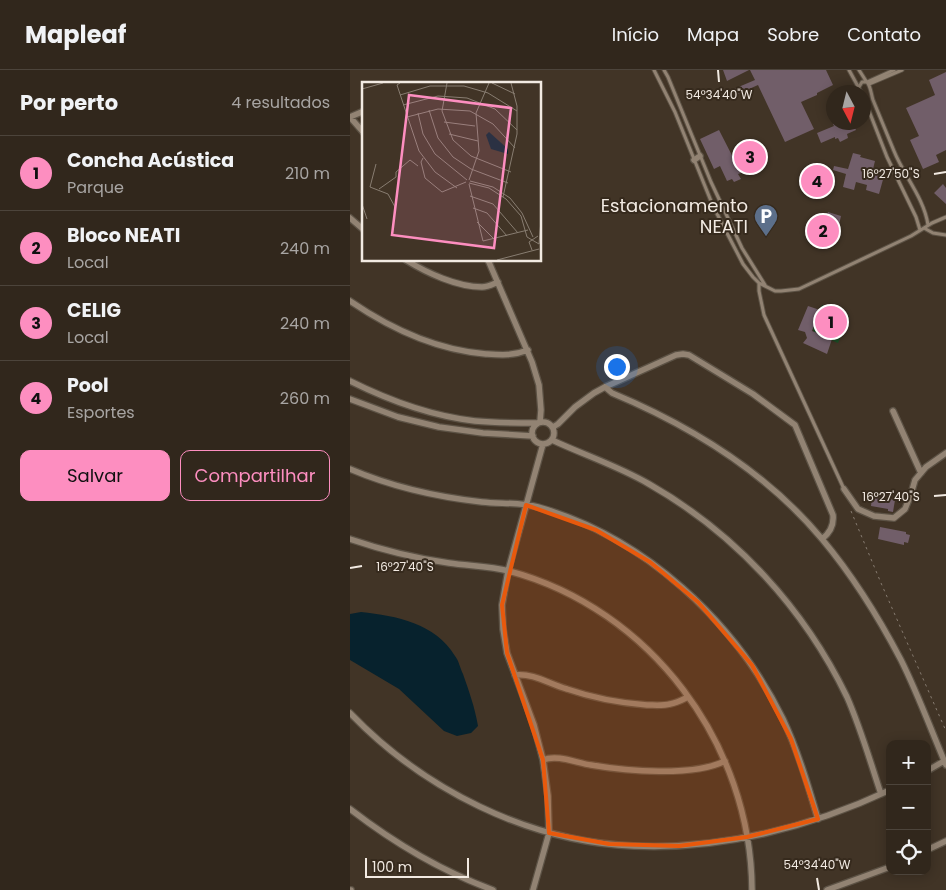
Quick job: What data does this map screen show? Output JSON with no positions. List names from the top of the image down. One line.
{"places":{"parking":["Estacionamento NEATI"]},"scale_bar":"100 m","north":"bottom","page":{"header":"Mapleaf","nav":["Início","Mapa","Sobre","Contato"],"heading":["Por perto","4 resultados"],"list":[{"mark":"1","name":"Concha Acústica","note":"Parque","value":"210 m"},{"mark":"2","name":"Bloco NEATI","note":"Local","value":"240 m"},{"mark":"3","name":"CELIG","note":"Local","value":"240 m"},{"mark":"4","name":"Pool","note":"Esportes","value":"260 m"}],"pins":["3","4","2","1"],"buttons":["Salvar","Compartilhar"],"map_buttons":["+","−"],"scale":"100 m"},"coordinates":["54°34'40\"W","16°27'50\"S","16°27'40\"S"]}
